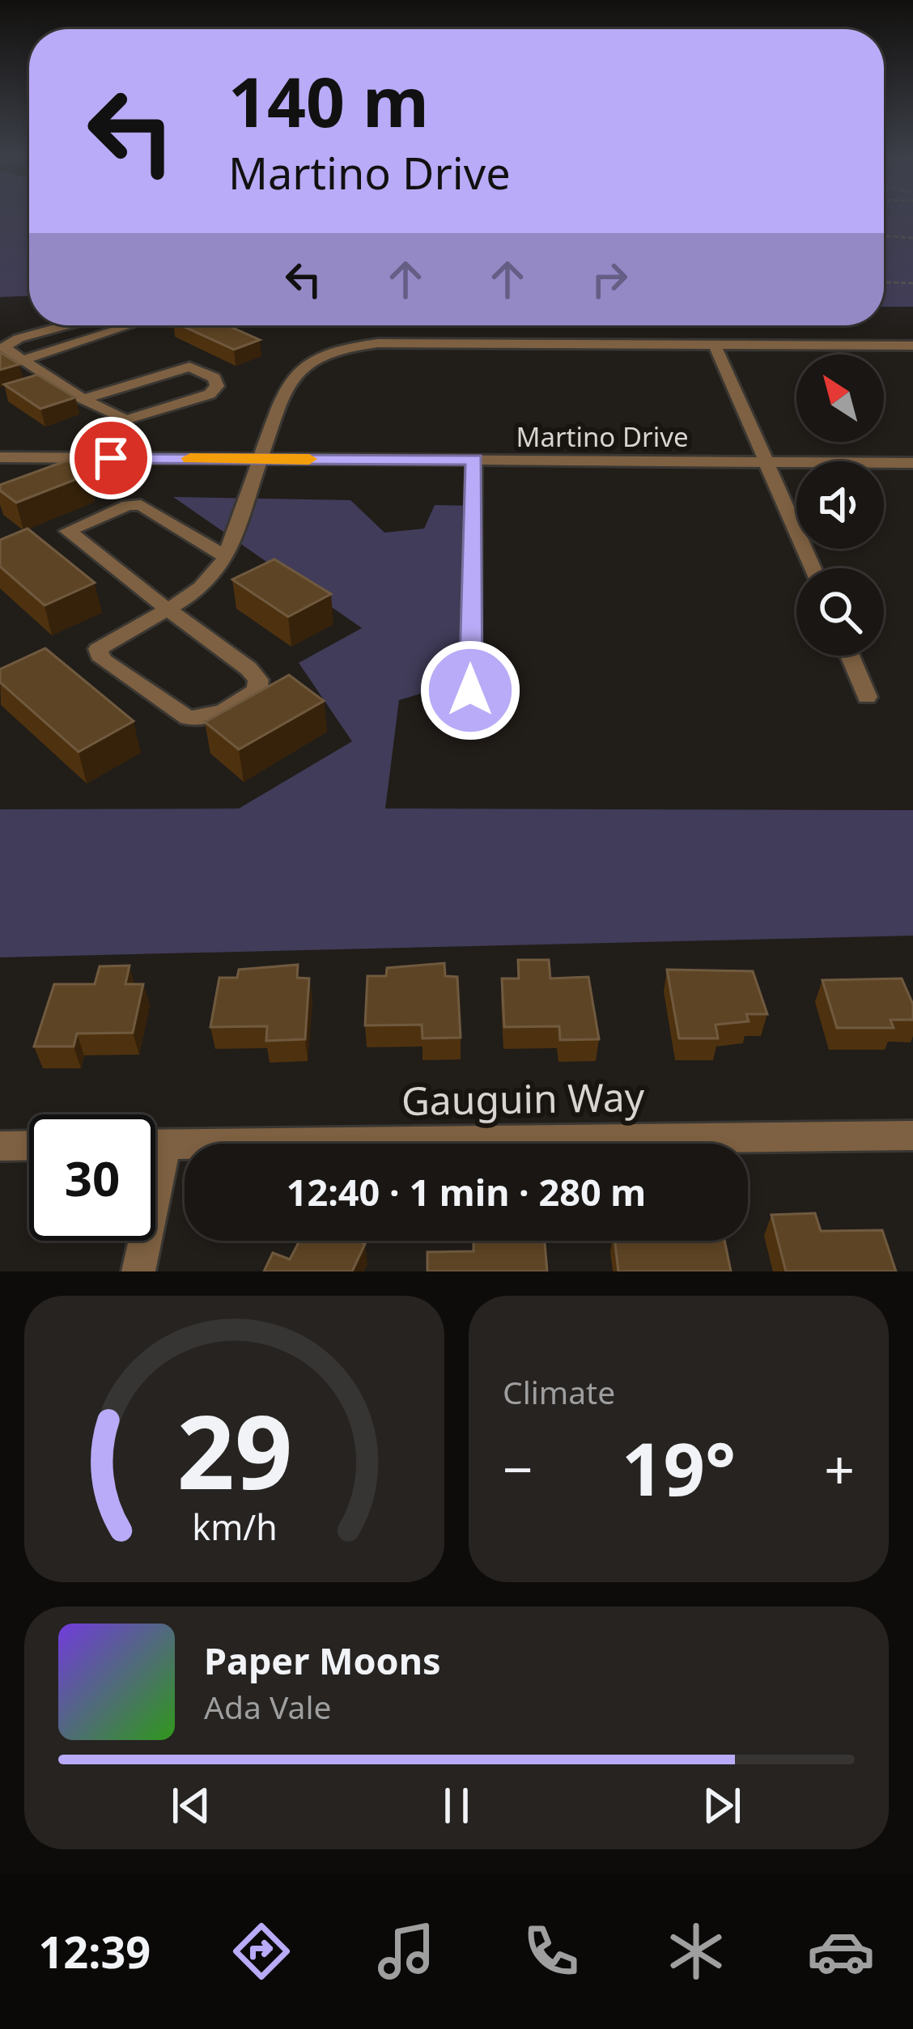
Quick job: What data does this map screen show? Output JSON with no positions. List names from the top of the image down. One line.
{"streets":{"street":["Martino Drive","Gauguin Way"]},"north":"top left","page":{"turn":["140 m","Martino Drive"],"limit":"30","trip":"12:40 · 1 min · 280 m","tile":"Climate","heat":["−","19°","+"],"song":["Paper Moons","Ada Vale"],"tabs":"12:39","gauge":["29","km/h"]}}
